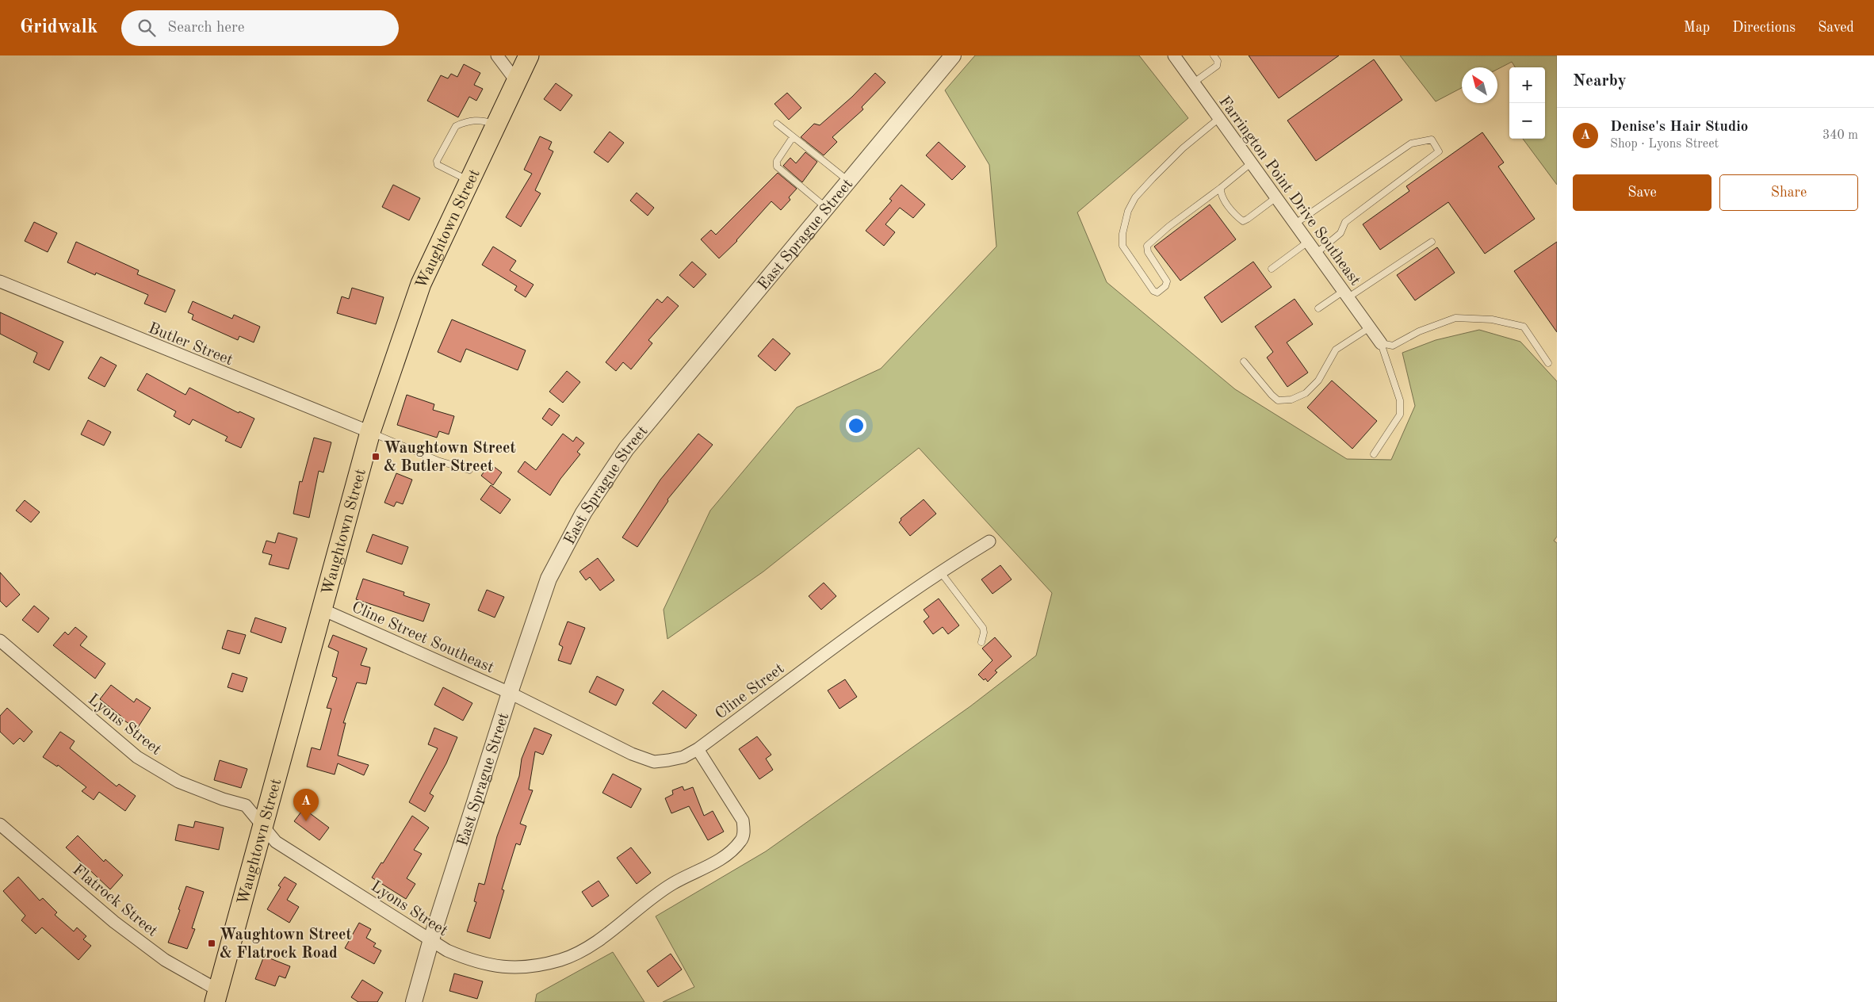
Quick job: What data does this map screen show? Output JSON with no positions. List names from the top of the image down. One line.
{"streets":{"main road":["Waughtown Street"],"street":["Farrington Point Drive Southeast","East Sprague Street","Butler Street","Cline Street Southeast","Cline Street","Lyons Street","Flatrock Street"]},"crossings":[["Waughtown Street","Butler Street"],["Waughtown Street","Cline Street Southeast"],["Waughtown Street","Lyons Street"],["Waughtown Street","Flatrock Street"],["East Sprague Street","Cline Street Southeast"],["East Sprague Street","Cline Street"],["East Sprague Street","Lyons Street"],["Cline Street Southeast","Cline Street"],["Cline Street","Lyons Street"]],"places":{"transit":["Waughtown Street & Butler Street","Waughtown Street & Flatrock Road"]},"north":"top left","page":{"header":"Gridwalk","search":"Search here","nav":["Map","Directions","Saved"],"heading":"Nearby","map_buttons":["+","−"],"list":[{"mark":"A","name":"Denise's Hair Studio","note":"Shop · Lyons Street","value":"340 m"}],"buttons":["Save","Share"],"pins":"A"}}
